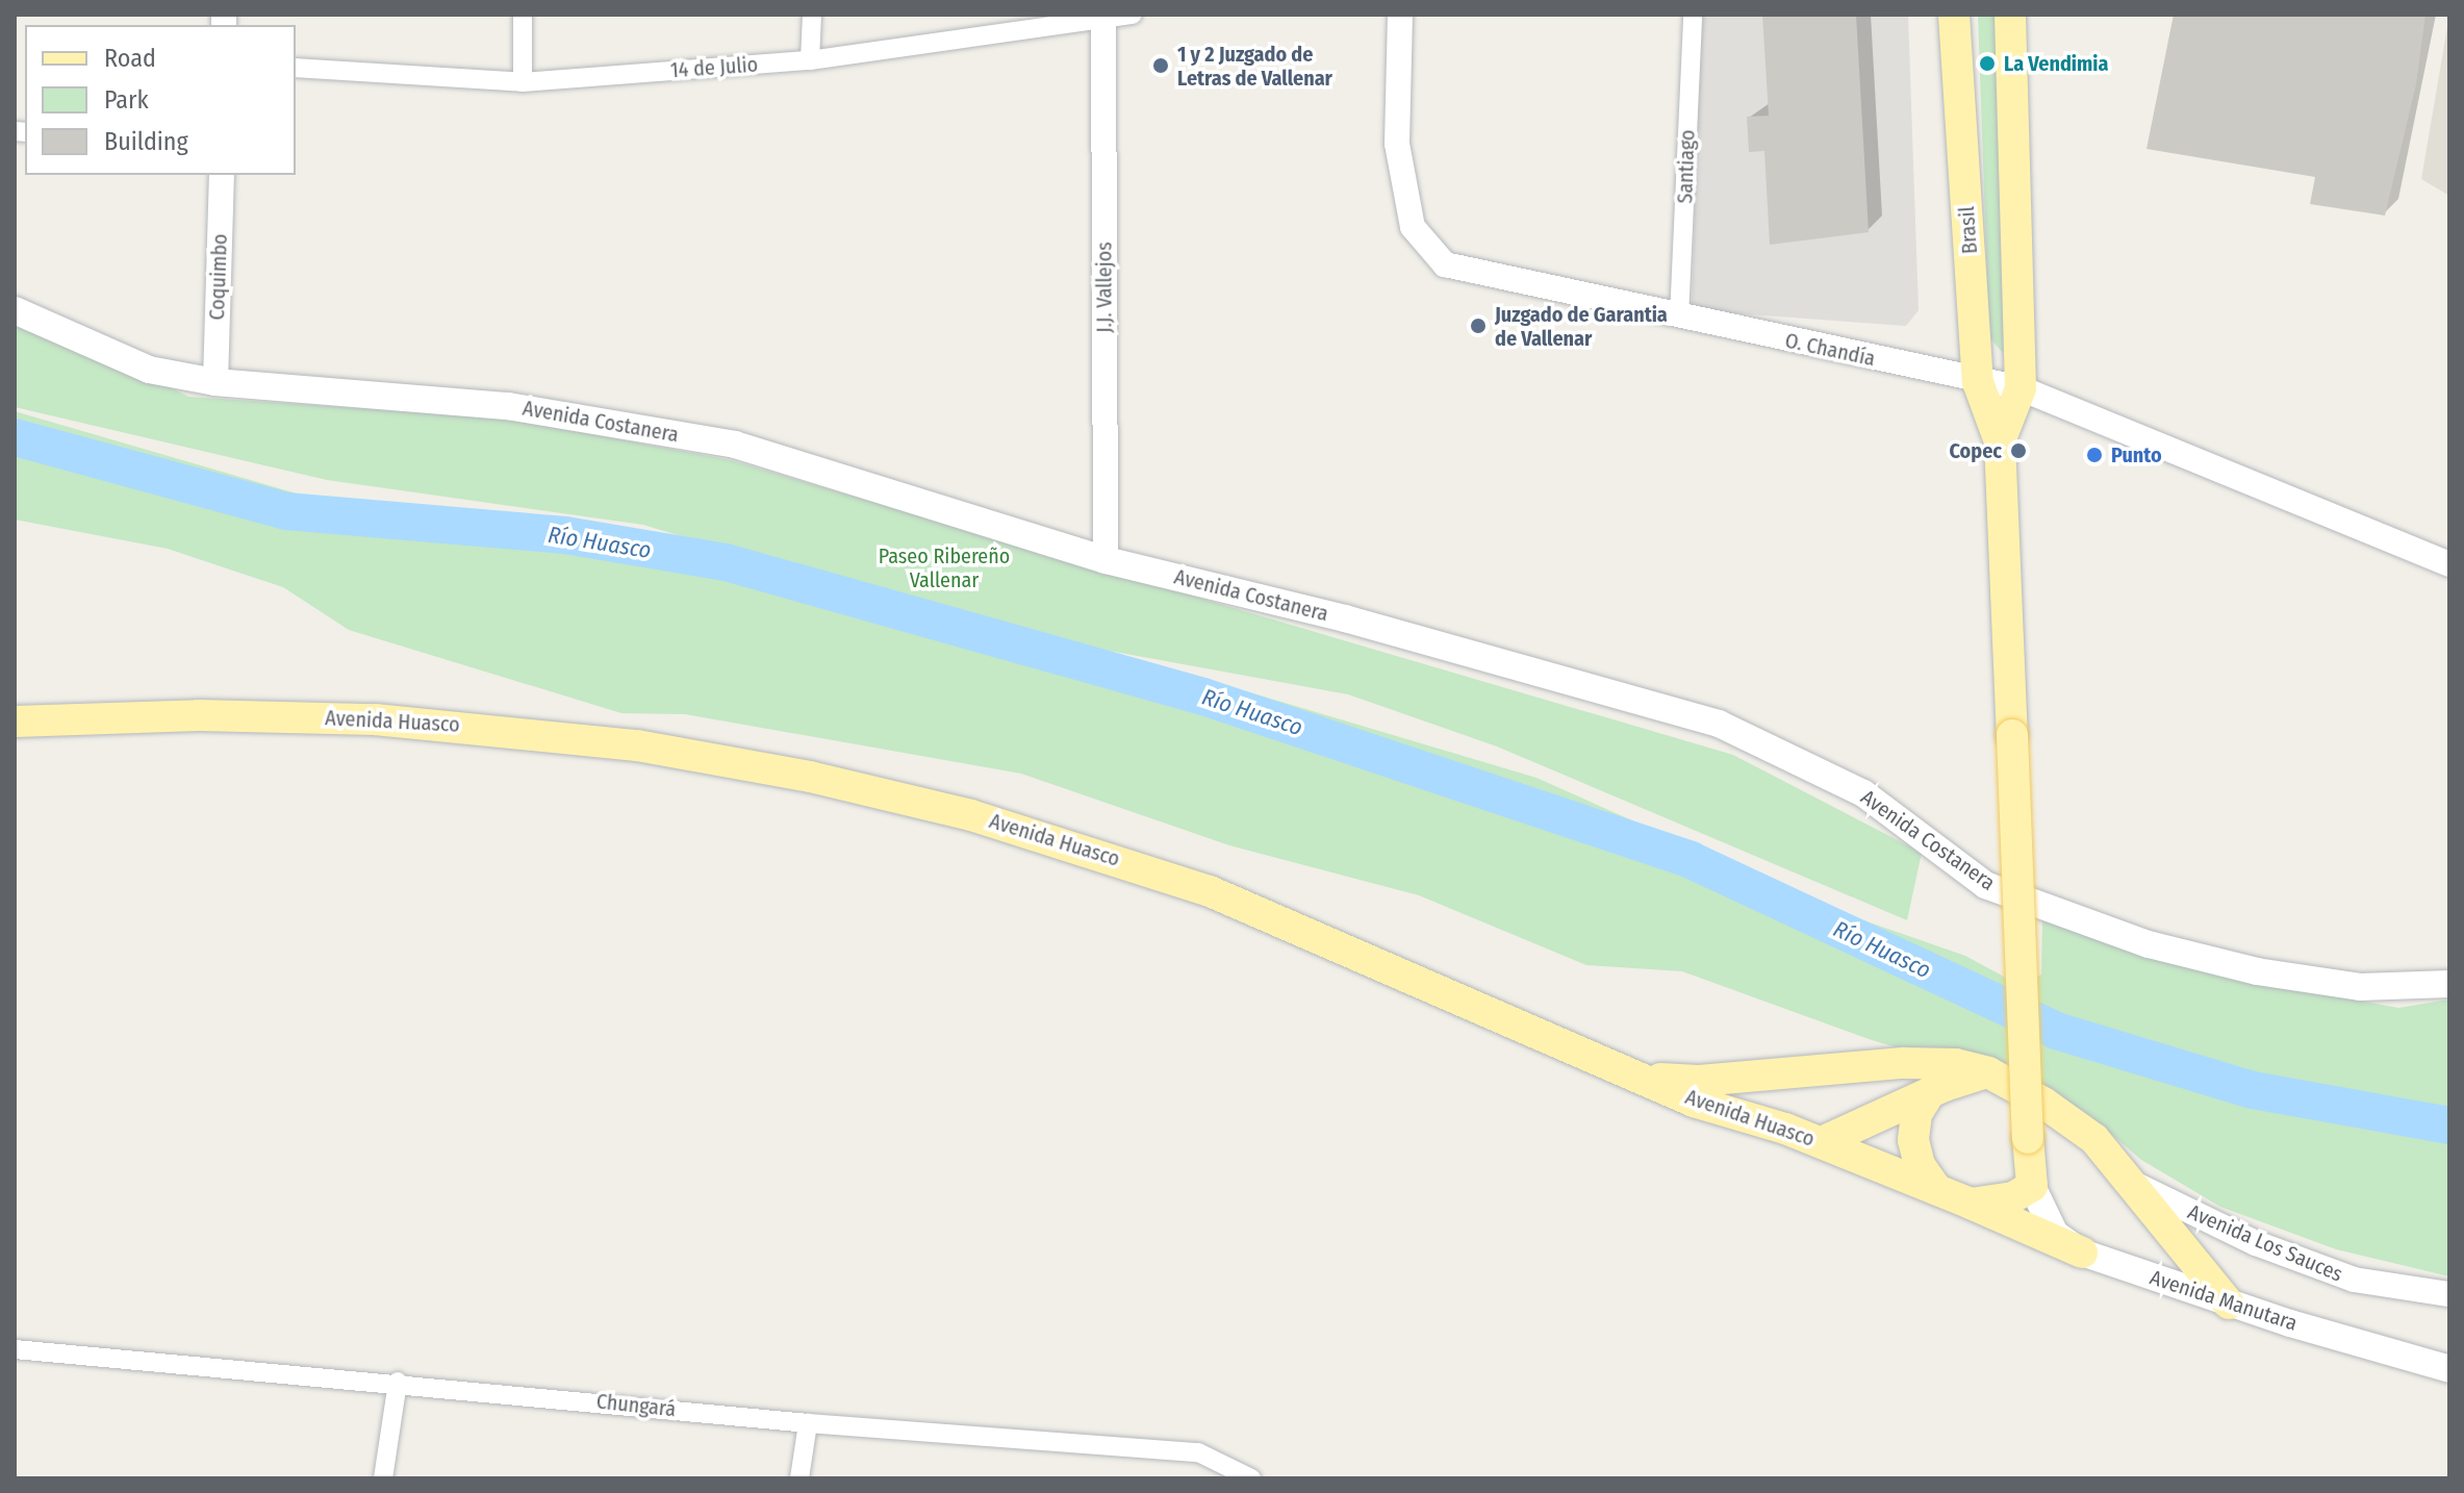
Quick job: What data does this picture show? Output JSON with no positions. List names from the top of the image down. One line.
{"streets":{"main road":["Brasil","Avenida Costanera","Avenida Huasco","Avenida Manutara"],"street":["14 de Julio","Santiago","Coquimbo","J.J. Vallejos","O. Chandía","Avenida Los Sauces","Chungará"]},"crossings":[["14 de Julio","J.J. Vallejos"],["Santiago","O. Chandía"],["Brasil","O. Chandía"],["Brasil","Avenida Manutara"],["Coquimbo","Avenida Costanera"],["J.J. Vallejos","Avenida Costanera"],["Avenida Huasco","Avenida Manutara"]],"water":["Río Huasco"],"parks":["Paseo Ribereño Vallenar"],"places":["La Vendimia","1 y 2 Juzgado de Letras de Vallenar","Juzgado de Garantia de Vallenar","Copec","Punto"],"legend":["Road","Park","Building"]}
